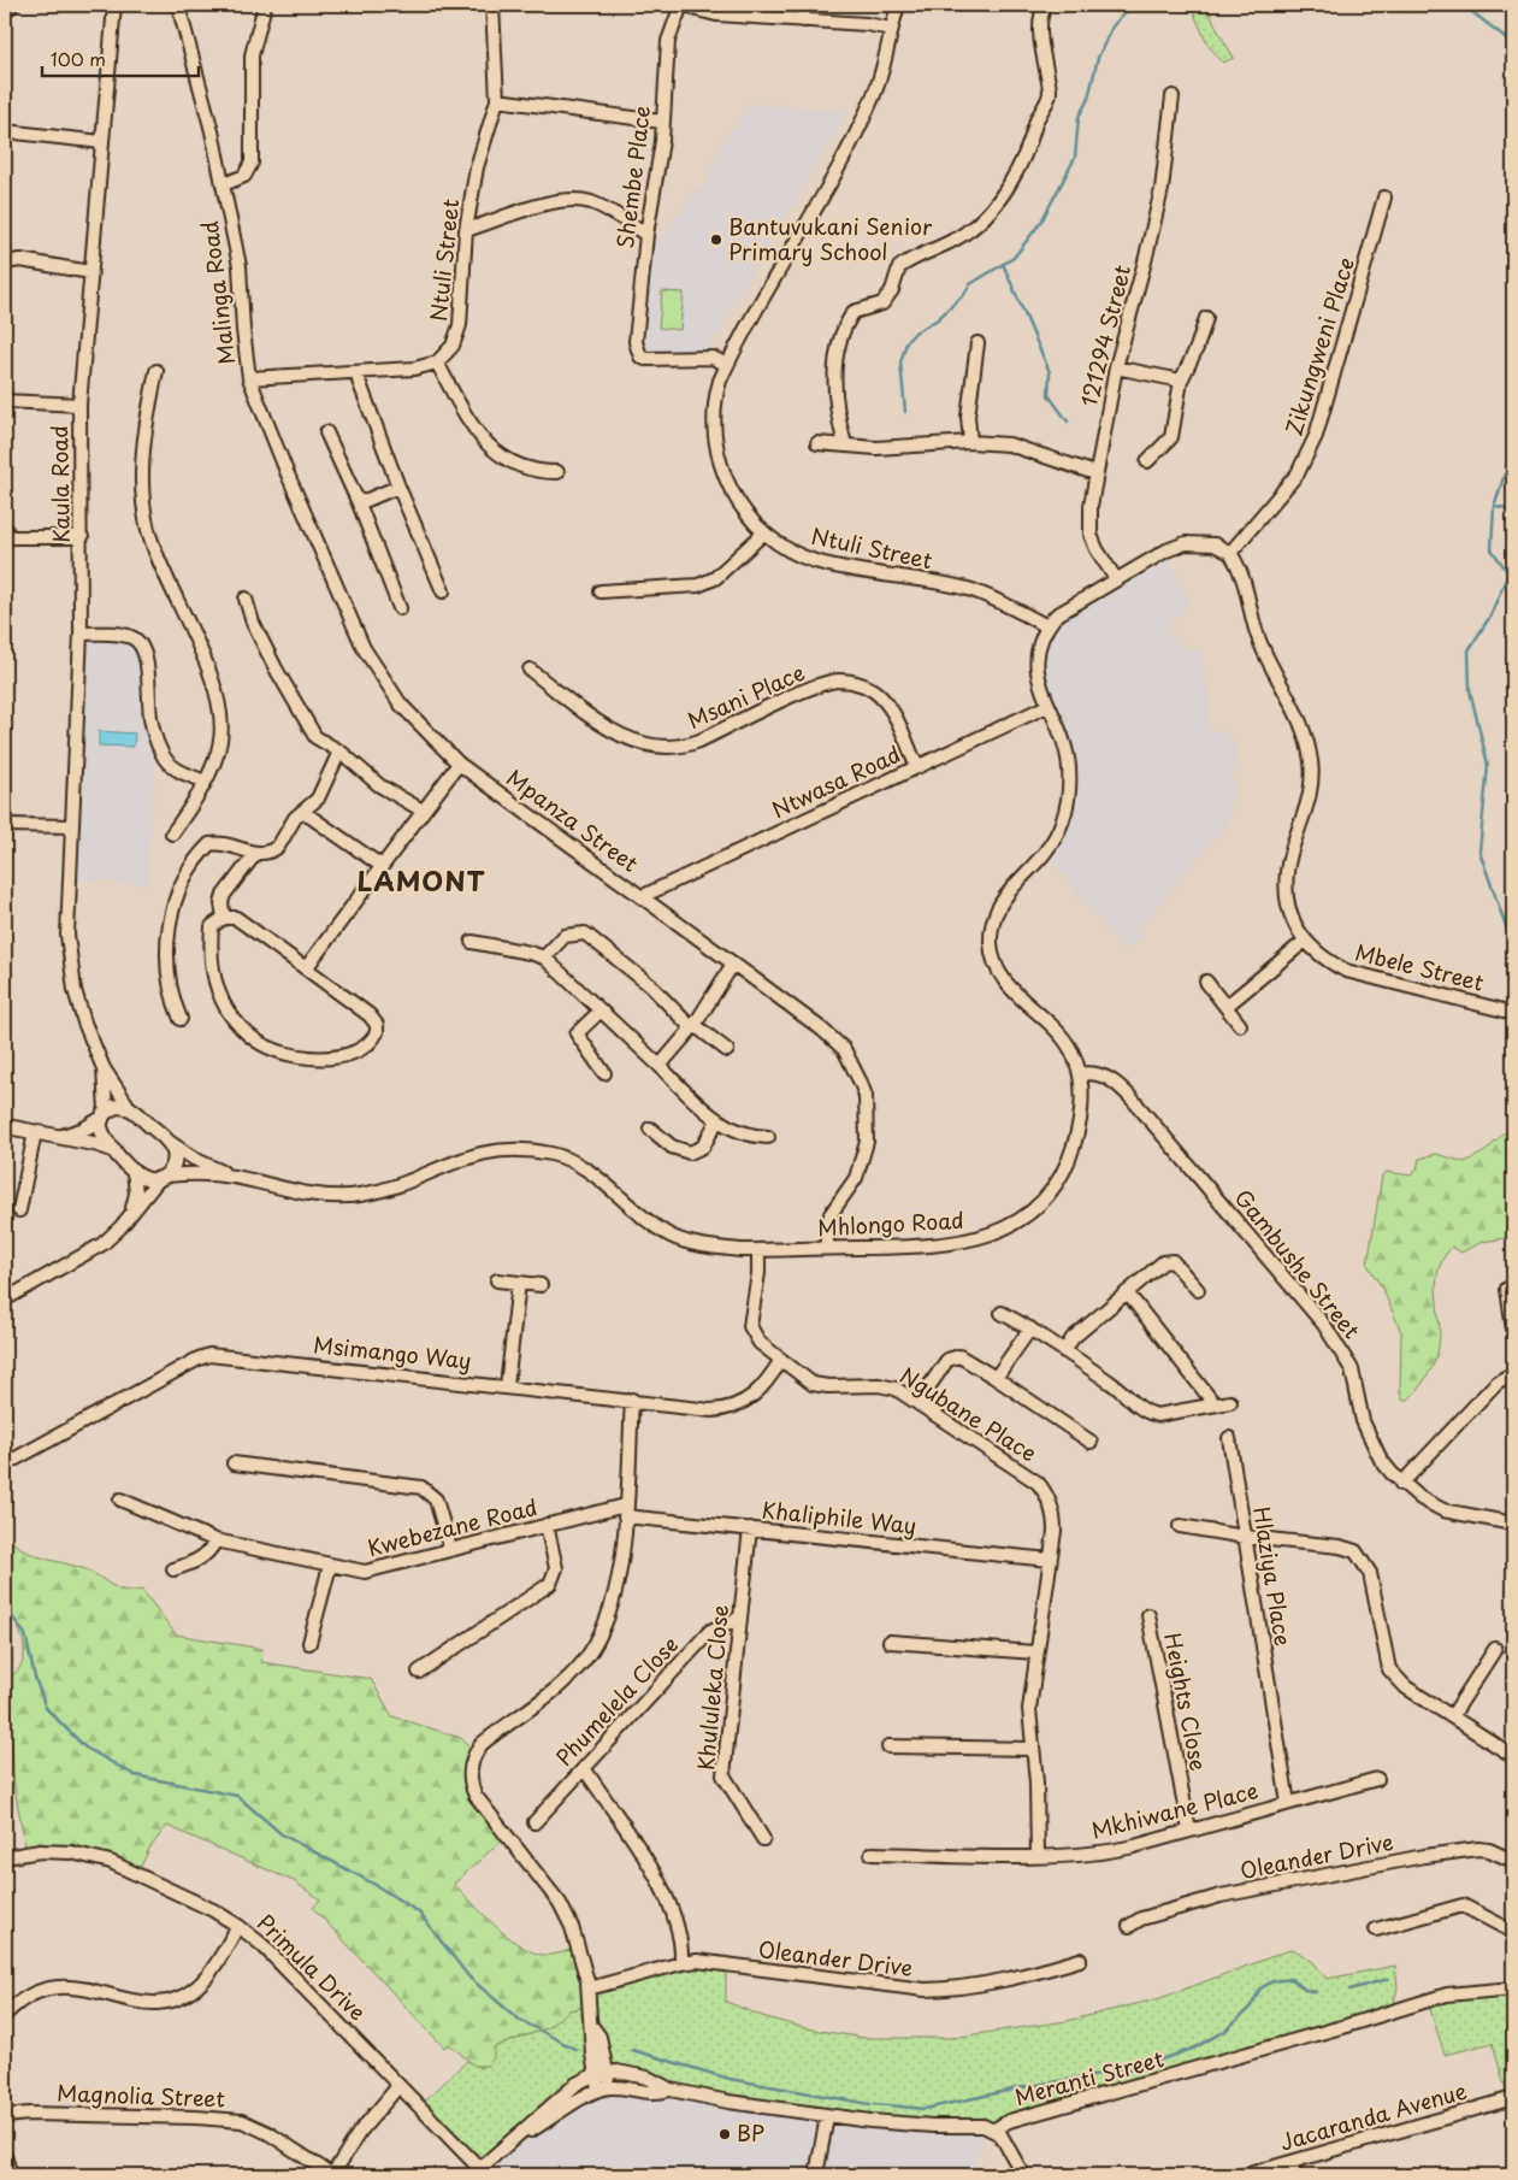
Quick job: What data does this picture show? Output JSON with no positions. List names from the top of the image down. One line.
{"streets":{"street":["Shembe Place","Ntuli Street","Malinga Road","121294 Street","Zikungweni Place","Kaula Road","Msani Place","Ntwasa Road","Mpanza Street","Mbele Street","Mhlongo Road","Gambushe Street","Msimango Way","Ngubane Place","Khaliphile Way","Kwebezane Road","Hlaziya Place","Khululeka Close","Phumelela Close","Heights Close","Mkhiwane Place","Oleander Drive","Primula Drive","Meranti Street","Magnolia Street","Jacaranda Avenue"]},"crossings":[["Shembe Place","Ntuli Street"],["Ntuli Street","Mhlongo Road"],["Malinga Road","Mpanza Street"],["121294 Street","Mhlongo Road"],["Zikungweni Place","Mbele Street"],["Zikungweni Place","Mhlongo Road"],["Msani Place","Ntwasa Road"],["Ntwasa Road","Mpanza Street"],["Ntwasa Road","Mhlongo Road"],["Mpanza Street","Mhlongo Road"],["Mbele Street","Mhlongo Road"],["Mhlongo Road","Gambushe Street"],["Mhlongo Road","Ngubane Place"],["Msimango Way","Ngubane Place"],["Ngubane Place","Khaliphile Way"],["Ngubane Place","Mkhiwane Place"],["Khaliphile Way","Kwebezane Road"],["Khaliphile Way","Khululeka Close"],["Hlaziya Place","Mkhiwane Place"],["Khululeka Close","Phumelela Close"],["Heights Close","Mkhiwane Place"]],"districts":["LAMONT"],"places":["Bantuvukani Senior Primary School","BP"],"scale_bar":"100 m"}
